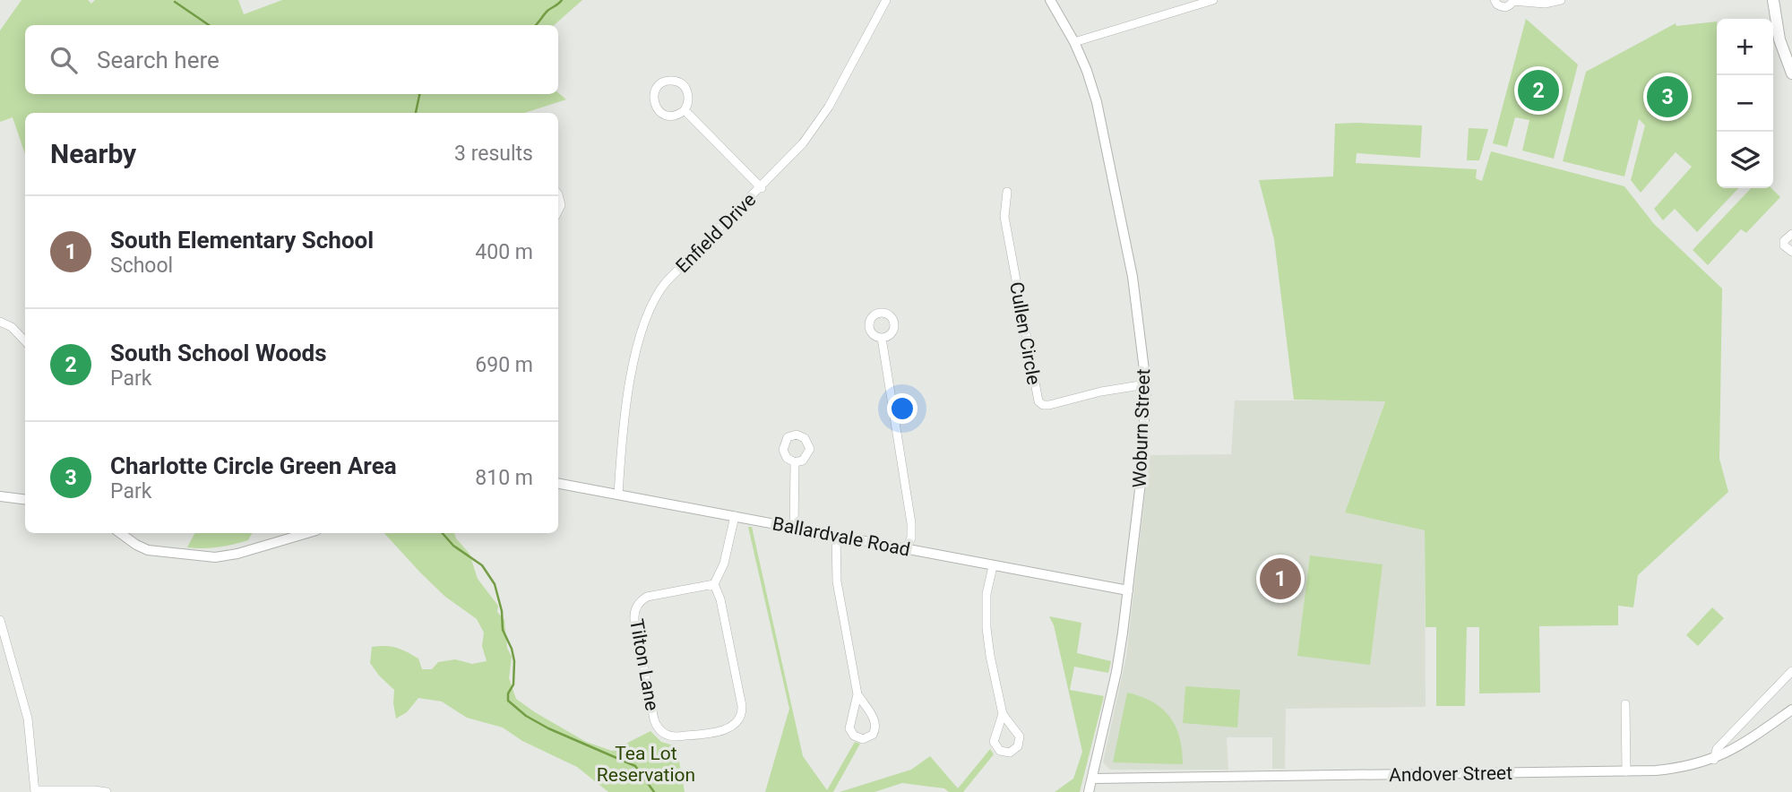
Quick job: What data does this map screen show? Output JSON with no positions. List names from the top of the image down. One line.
{"streets":{"street":["Enfield Drive","Cullen Circle","Woburn Street","Ballardvale Road","Tilton Lane","Andover Street"]},"crossings":[["Enfield Drive","Ballardvale Road"],["Cullen Circle","Woburn Street"],["Woburn Street","Ballardvale Road"],["Woburn Street","Andover Street"]],"parks":["Tea Lot Reservation"],"page":{"map_buttons":["+","−"],"search":"Search here","pins":["2","3","1"],"heading":["Nearby","3 results"],"list":[{"mark":"1","name":"South Elementary School","note":"School","value":"400 m"},{"mark":"2","name":"South School Woods","note":"Park","value":"690 m"},{"mark":"3","name":"Charlotte Circle Green Area","note":"Park","value":"810 m"}]}}
